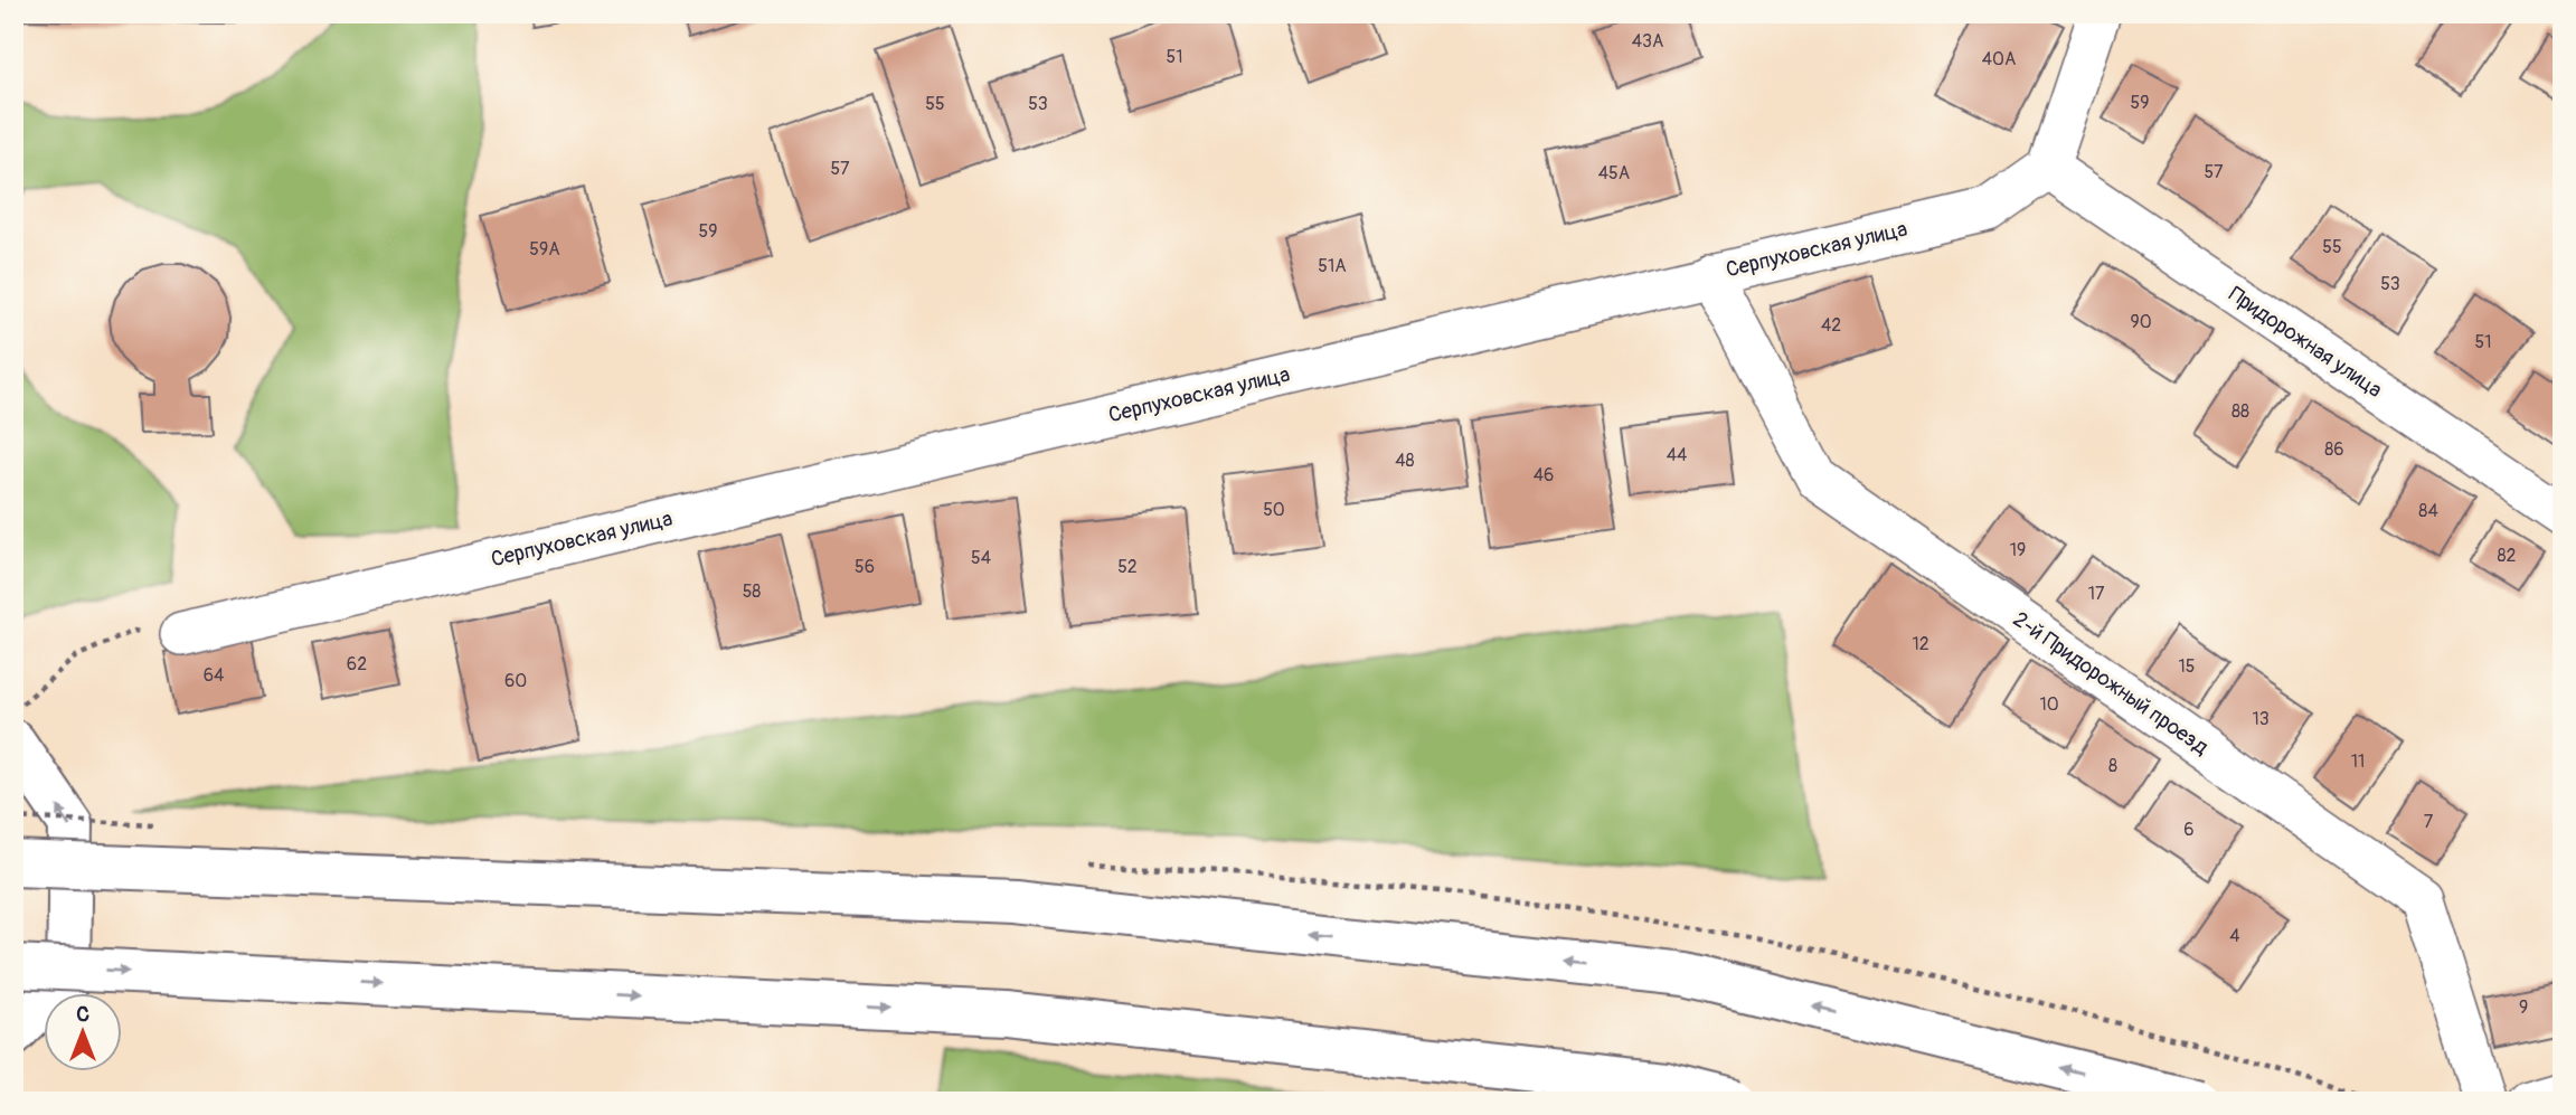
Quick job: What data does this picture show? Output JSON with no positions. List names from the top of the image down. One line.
{"streets":{"street":["Серпуховская улица","Придорожная улица","2-й Придорожный проезд"]},"crossings":[["Серпуховская улица","Придорожная улица"],["Серпуховская улица","2-й Придорожный проезд"]],"house_numbers":["43А","51","40А","59","55","53","57","57","45А","59","55","59А","51А","53","90","42","51","88","86","44","48","46","50","84","19","82","54","56","52","58","17","12","62","15","64","60","10","13","11","8","7","6","4","9"],"north":"top"}
